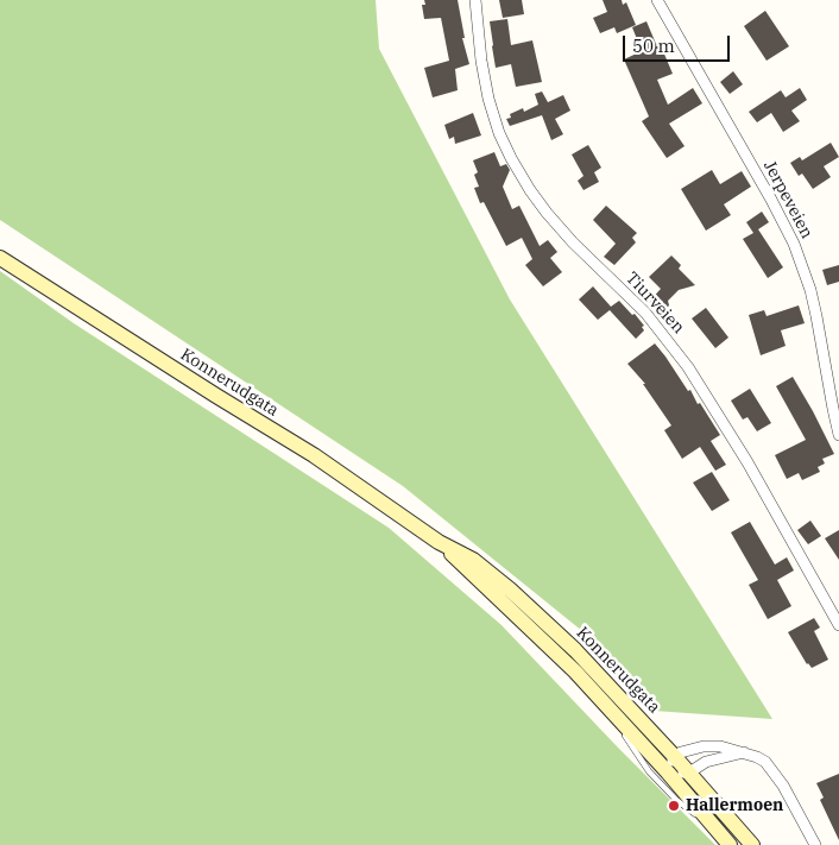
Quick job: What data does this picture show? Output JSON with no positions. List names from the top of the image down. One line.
{"streets":{"main road":["Konnerudgata"],"street":["Jerpeveien","Tiurveien"]},"places":["Hallermoen"],"scale_bar":"50 m"}
